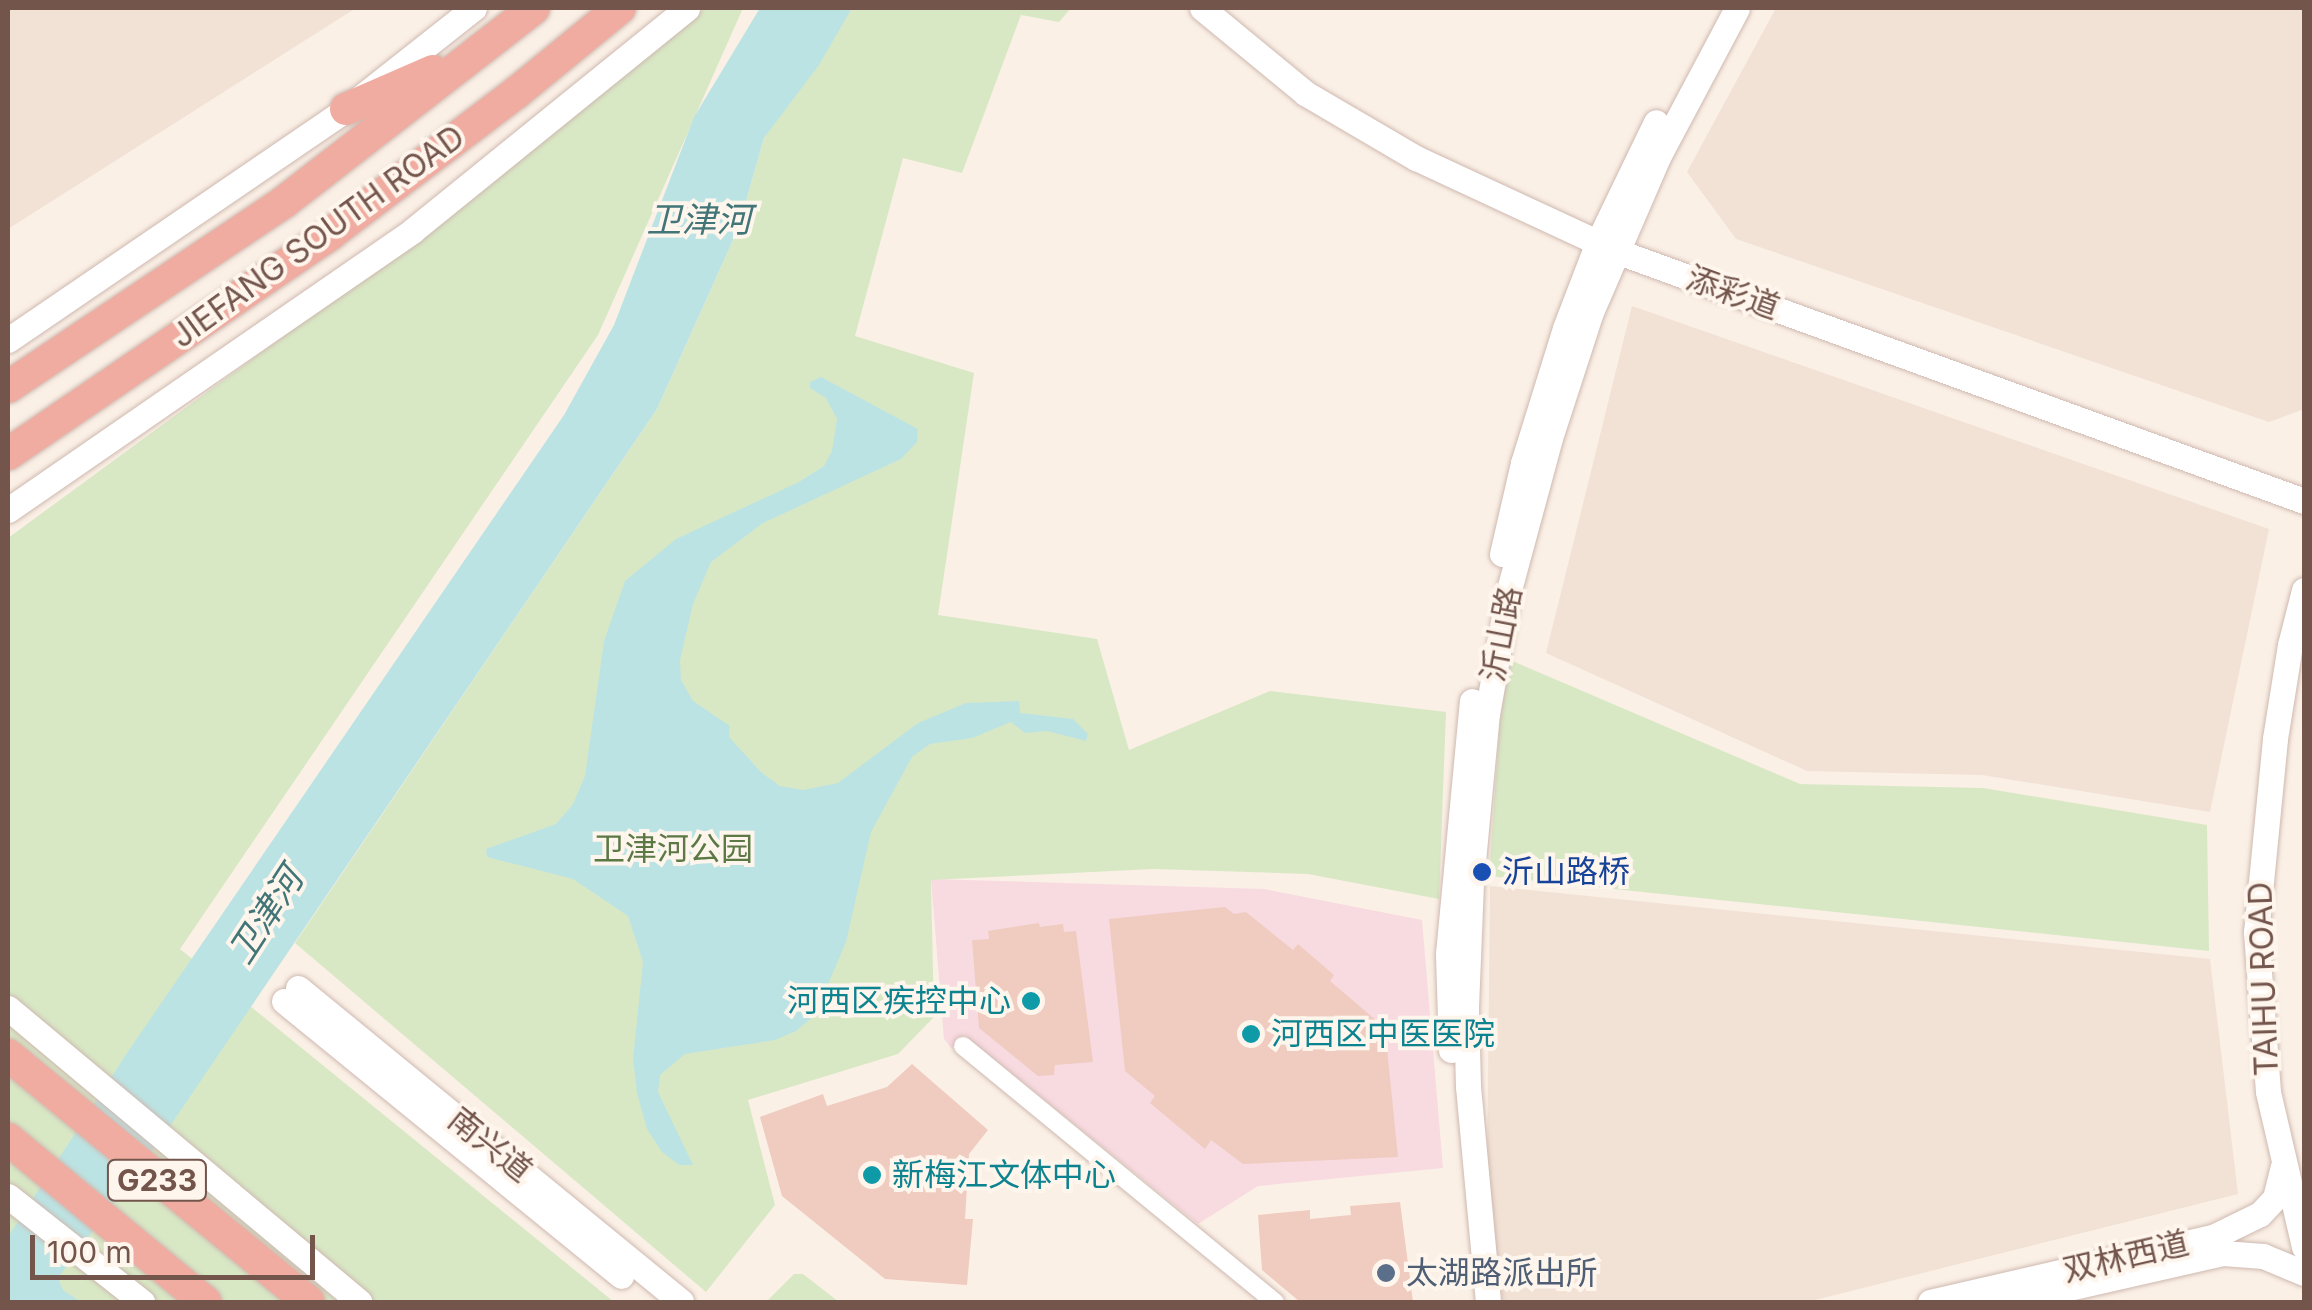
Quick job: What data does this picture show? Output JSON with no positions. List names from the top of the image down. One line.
{"streets":{"highway":["JIEFANG SOUTH ROAD","G233"],"street":["添彩道","沂山路","TAIHU ROAD","南兴道","双林西道"]},"crossings":[["添彩道","沂山路"],["TAIHU ROAD","双林西道"]],"water":["卫津河"],"parks":["卫津河公园"],"places":["沂山路桥","河西区疾控中心","河西区中医医院","新梅江文体中心","太湖路派出所"],"scale_bar":"100 m"}
